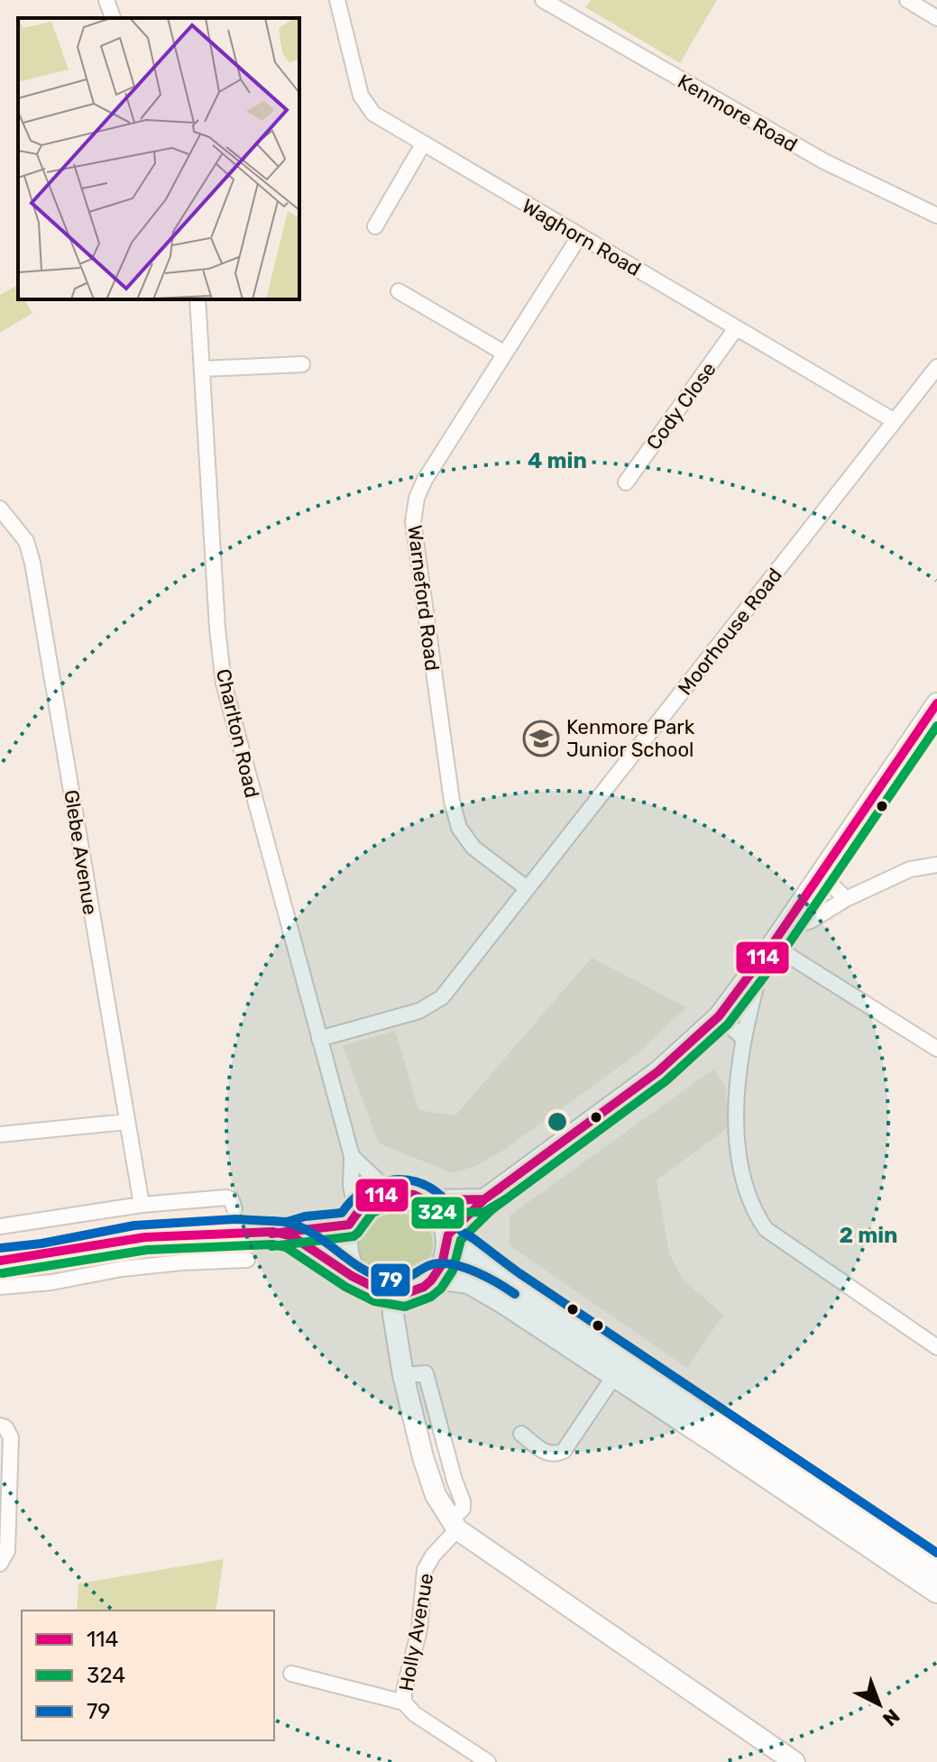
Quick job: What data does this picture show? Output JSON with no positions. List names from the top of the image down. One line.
{"streets":{"street":["Kenmore Road","Waghorn Road","Cody Close","Warneford Road","Moorhouse Road","Charlton Road","Glebe Avenue","Holly Avenue"]},"crossings":[["Waghorn Road","Cody Close"],["Waghorn Road","Warneford Road"],["Waghorn Road","Moorhouse Road"],["Warneford Road","Moorhouse Road"],["Moorhouse Road","Charlton Road"]],"places":{"school or university":["Kenmore Park Junior School"]},"lines":["transit line 114","transit line 324","transit line 79"],"legend":["114","324","79"],"north":"bottom right","rings":["4 min","2 min"]}
